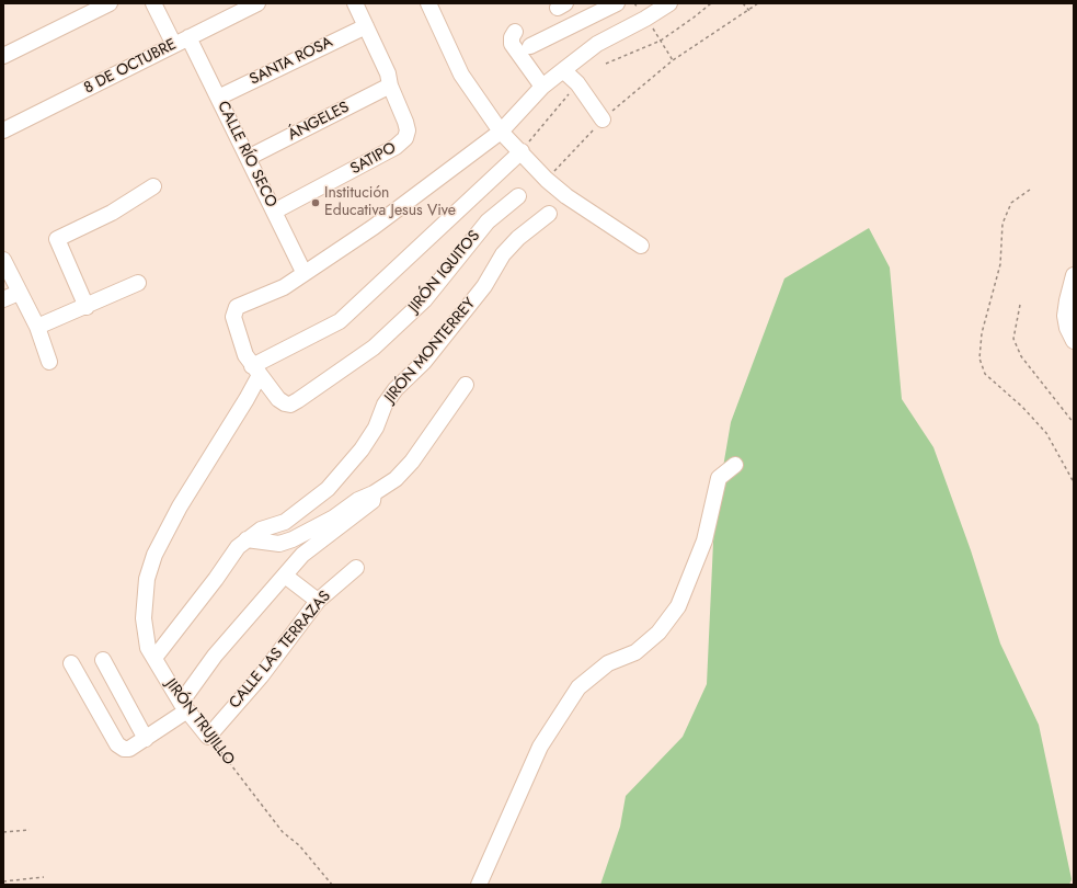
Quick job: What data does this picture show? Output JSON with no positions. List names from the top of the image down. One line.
{"streets":{"street":["SANTA ROSA","8 DE OCTUBRE","ÁNGELES","CALLE RÍO SECO","SATIPO","JIRÓN IQUITOS","JIRÓN MONTERREY","CALLE LAS TERRAZAS","JIRÓN TRUJILLO"]},"crossings":[["SANTA ROSA","CALLE RÍO SECO"],["8 DE OCTUBRE","CALLE RÍO SECO"],["ÁNGELES","CALLE RÍO SECO"],["ÁNGELES","SATIPO"],["CALLE RÍO SECO","SATIPO"],["JIRÓN IQUITOS","JIRÓN TRUJILLO"],["JIRÓN MONTERREY","JIRÓN TRUJILLO"],["CALLE LAS TERRAZAS","JIRÓN TRUJILLO"]],"places":["Institución Educativa Jesus Vive"]}
